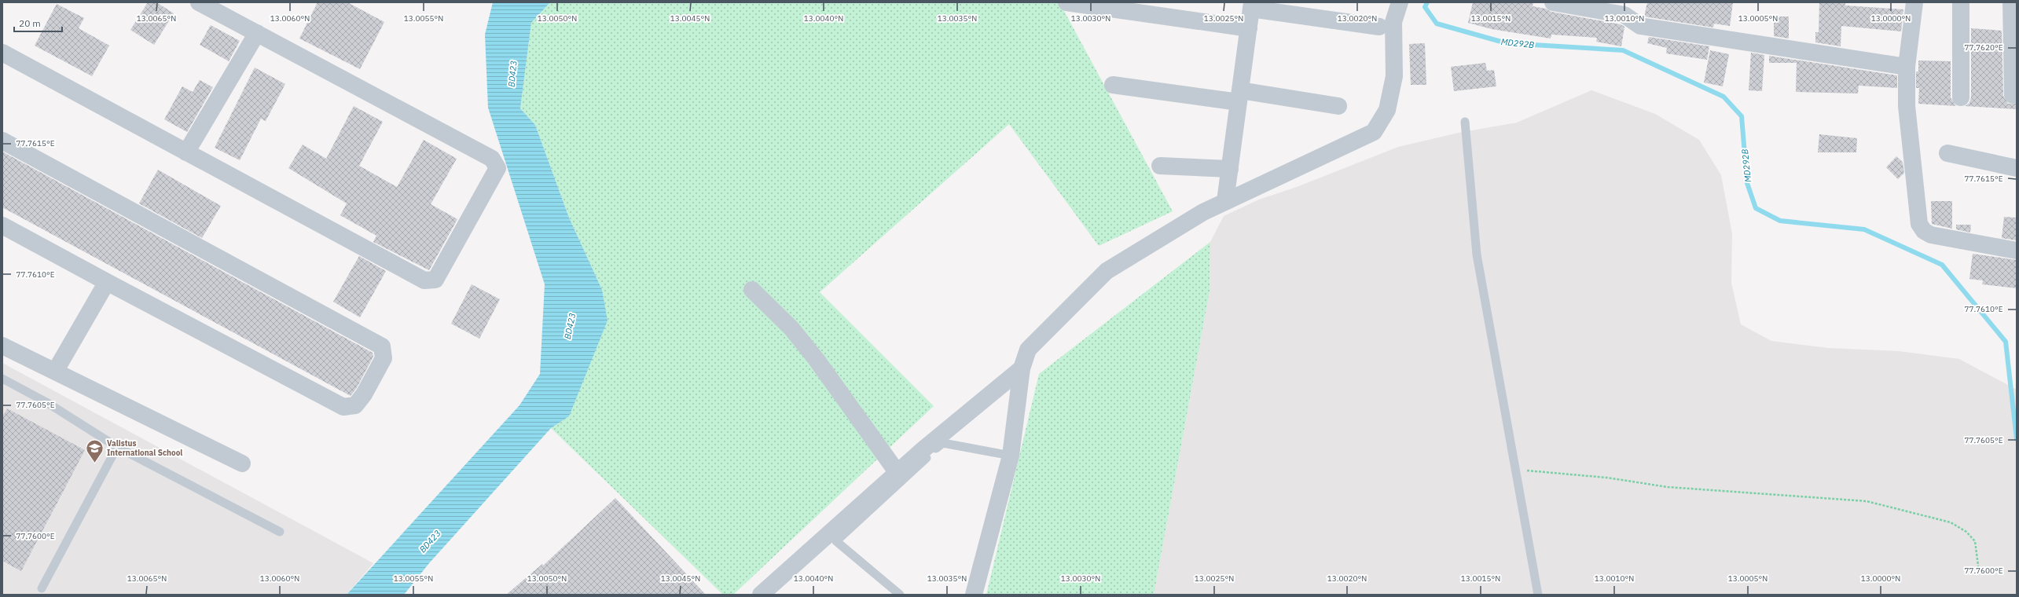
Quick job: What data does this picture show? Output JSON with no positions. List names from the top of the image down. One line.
{"water":["MD292B","BD423"],"places":{"school or university":["Valistus International School"]},"scale_bar":"20 m","coordinates":["13.0065°N","13.0060°N","13.0055°N","13.0050°N","13.0045°N","13.0040°N","13.0035°N","13.0030°N","13.0025°N","13.0020°N","13.0015°N","13.0010°N","13.0005°N","13.0000°N","77.7620°E","77.7615°E","77.7610°E","77.7605°E","77.7600°E"]}
